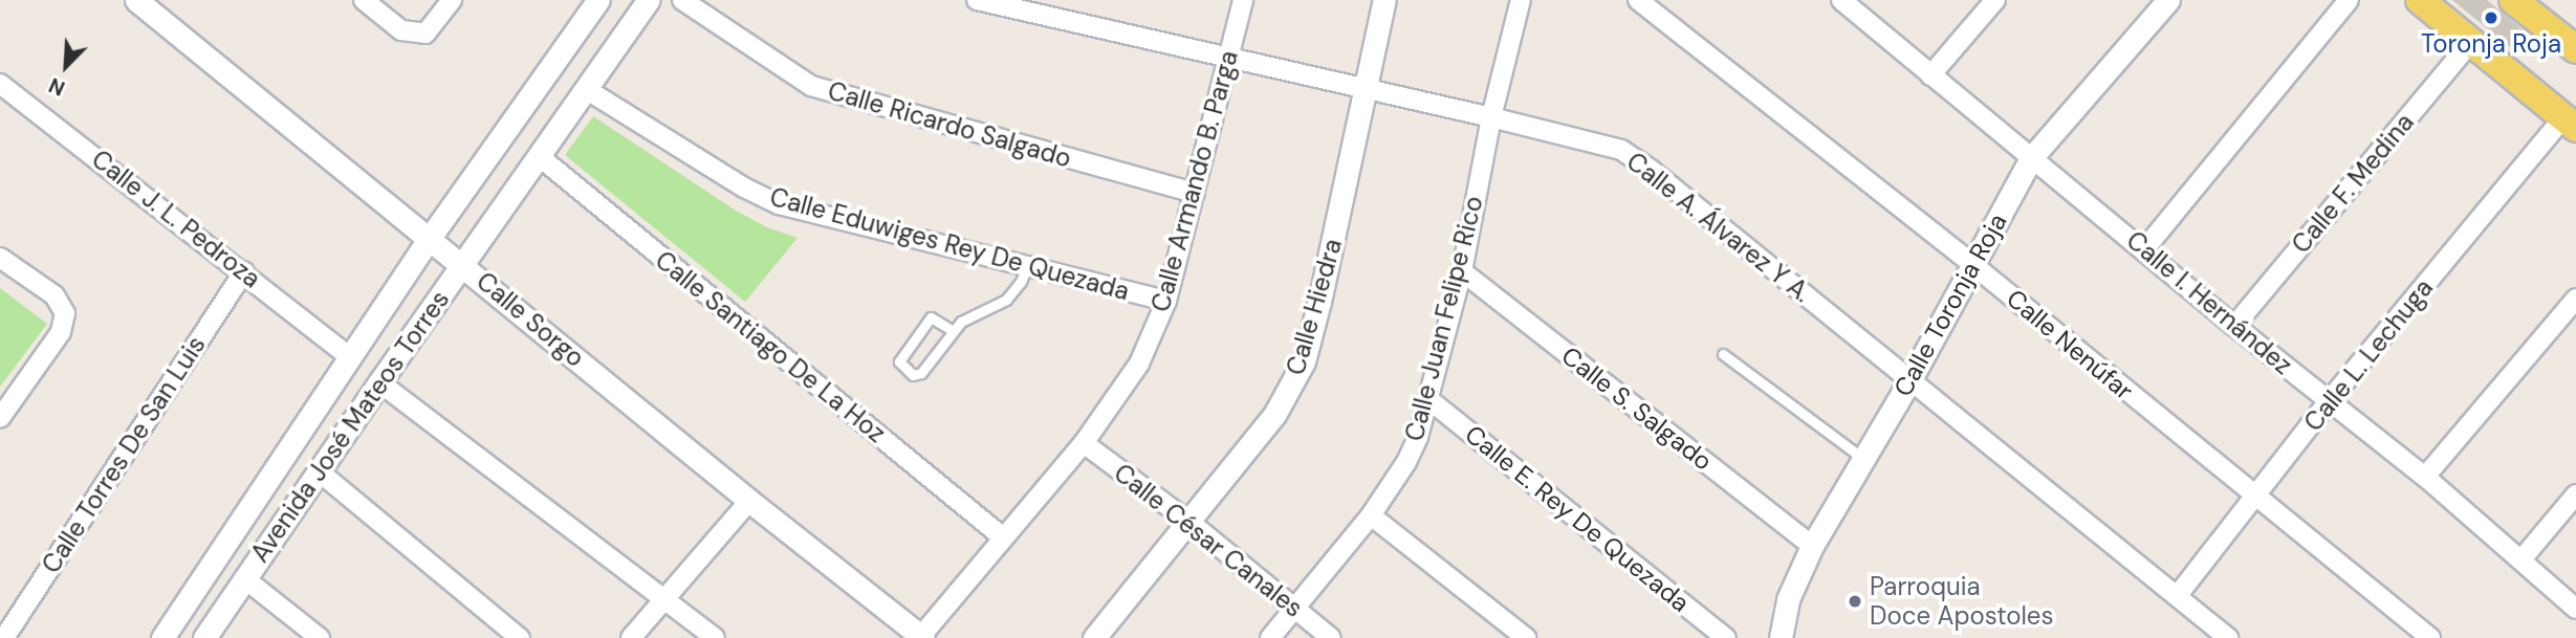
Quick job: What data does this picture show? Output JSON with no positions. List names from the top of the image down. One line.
{"streets":{"street":["Calle Ricardo Salgado","Calle Armando B. Parga","Calle F. Medina","Calle J. L. Pedroza","Calle A. Álvarez Y A.","Calle Eduwiges Rey De Quezada","Calle I. Hernández","Calle Toronja Roja","Calle Hiedra","Calle Juan Felipe Rico","Calle Sorgo","Calle Nenúfar","Calle Santiago De La Hoz","Calle L. Lechuga","Calle S. Salgado","Avenida José Mateos Torres","Calle Torres De San Luis","Calle E. Rey De Quezada","Calle César Canales"]},"crossings":[["Calle Ricardo Salgado","Calle Armando B. Parga"],["Calle Armando B. Parga","Calle A. Álvarez Y A."],["Calle Armando B. Parga","Calle Eduwiges Rey De Quezada"],["Calle Armando B. Parga","Calle Sorgo"],["Calle Armando B. Parga","Calle Santiago De La Hoz"],["Calle Armando B. Parga","Calle César Canales"],["Calle F. Medina","Calle I. Hernández"],["Calle J. L. Pedroza","Avenida José Mateos Torres"],["Calle J. L. Pedroza","Calle Torres De San Luis"],["Calle A. Álvarez Y A.","Calle Toronja Roja"],["Calle A. Álvarez Y A.","Calle Hiedra"],["Calle A. Álvarez Y A.","Calle Juan Felipe Rico"],["Calle A. Álvarez Y A.","Calle L. Lechuga"],["Calle Eduwiges Rey De Quezada","Avenida José Mateos Torres"],["Calle I. Hernández","Calle Toronja Roja"],["Calle I. Hernández","Calle L. Lechuga"],["Calle Toronja Roja","Calle Nenúfar"],["Calle Toronja Roja","Calle S. Salgado"],["Calle Hiedra","Calle César Canales"],["Calle Juan Felipe Rico","Calle S. Salgado"],["Calle Juan Felipe Rico","Calle E. Rey De Quezada"],["Calle Juan Felipe Rico","Calle César Canales"],["Calle Sorgo","Avenida José Mateos Torres"],["Calle Nenúfar","Calle L. Lechuga"],["Calle Santiago De La Hoz","Avenida José Mateos Torres"]],"places":["Toronja Roja","Parroquia Doce Apostoles"],"north":"bottom left"}
